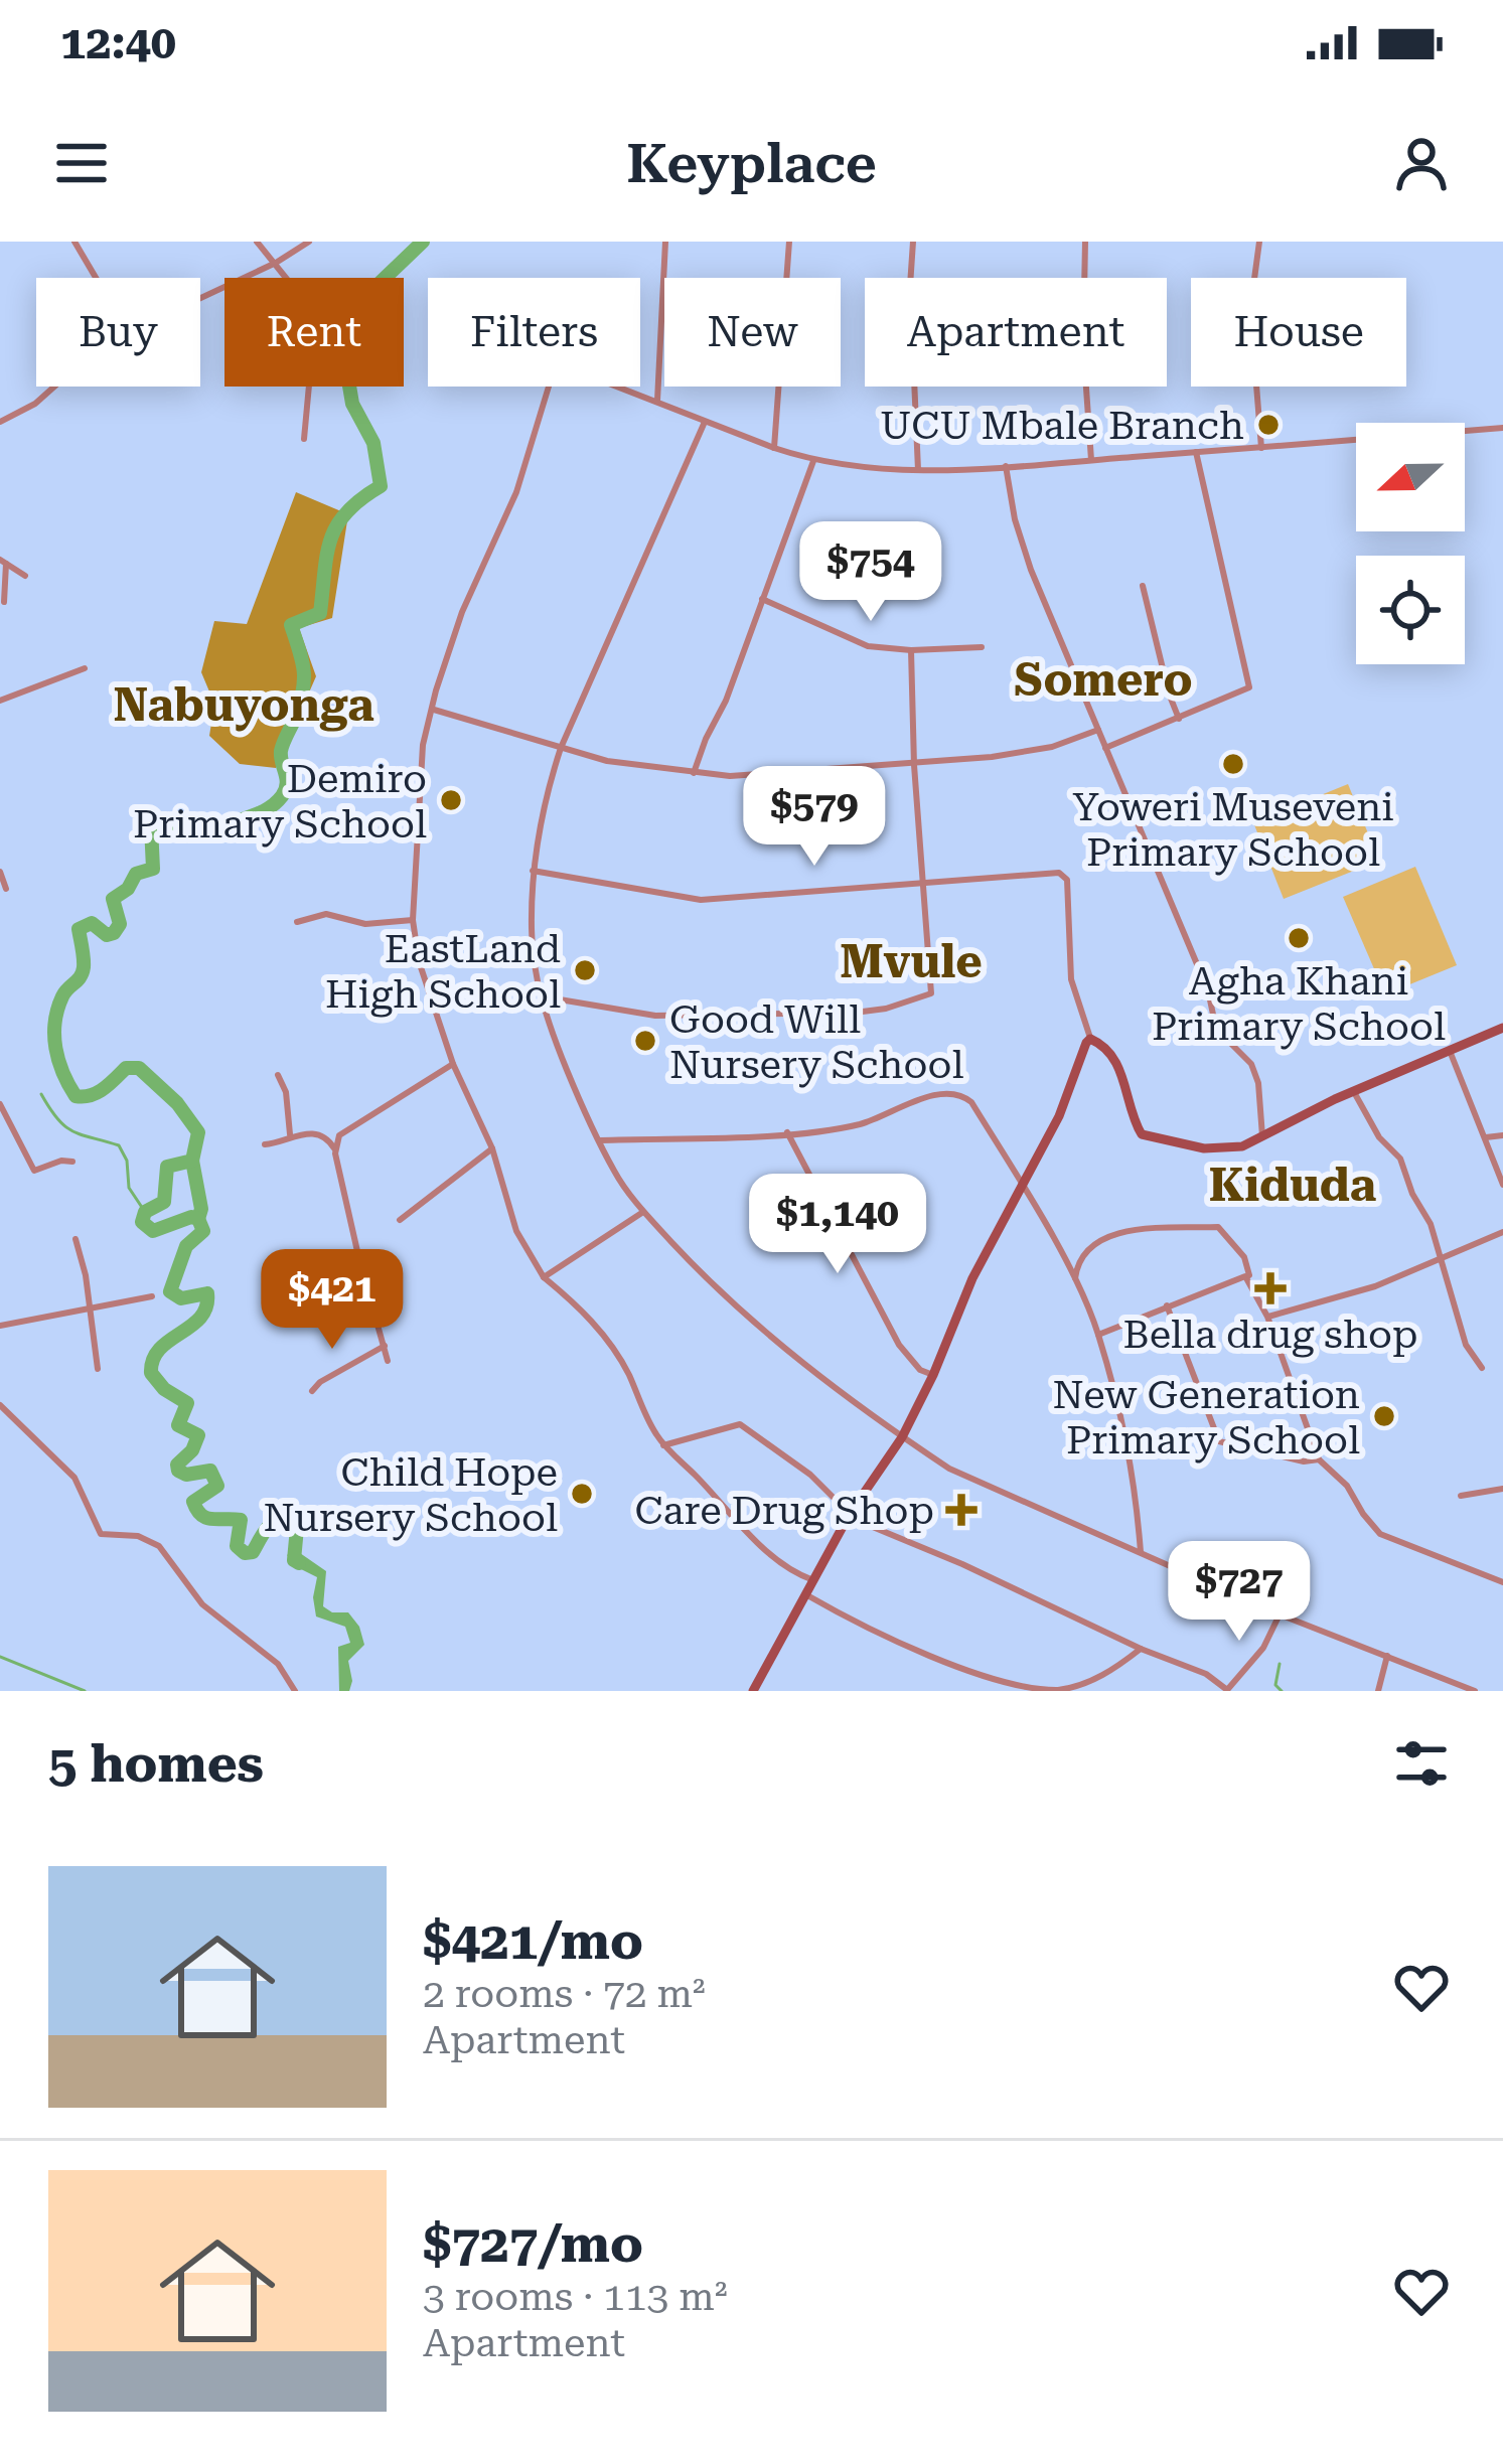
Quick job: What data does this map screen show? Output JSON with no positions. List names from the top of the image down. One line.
{"districts":["Somero","Nabuyonga","Mvule","Kiduda"],"places":{"other":["UCU Mbale Branch","Yoweri Museveni Primary School","Demiro Primary School","Agha Khani Primary School","EastLand High School","Good Will Nursery School","New Generation Primary School","Child Hope Nursery School"],"health":["Bella drug shop","Care Drug Shop"]},"north":"left","page":{"status":"12:40","header":"Keyplace","chip":["Buy","Rent","Filters","New","Apartment","House"],"price":["$754","$579","$1,140","$421","$727"],"heading":"5 homes","list":[{"name":"$421/mo","note":"2 rooms · 72 m² · Apartment"},{"name":"$727/mo","note":"3 rooms · 113 m² · Apartment"}]}}
